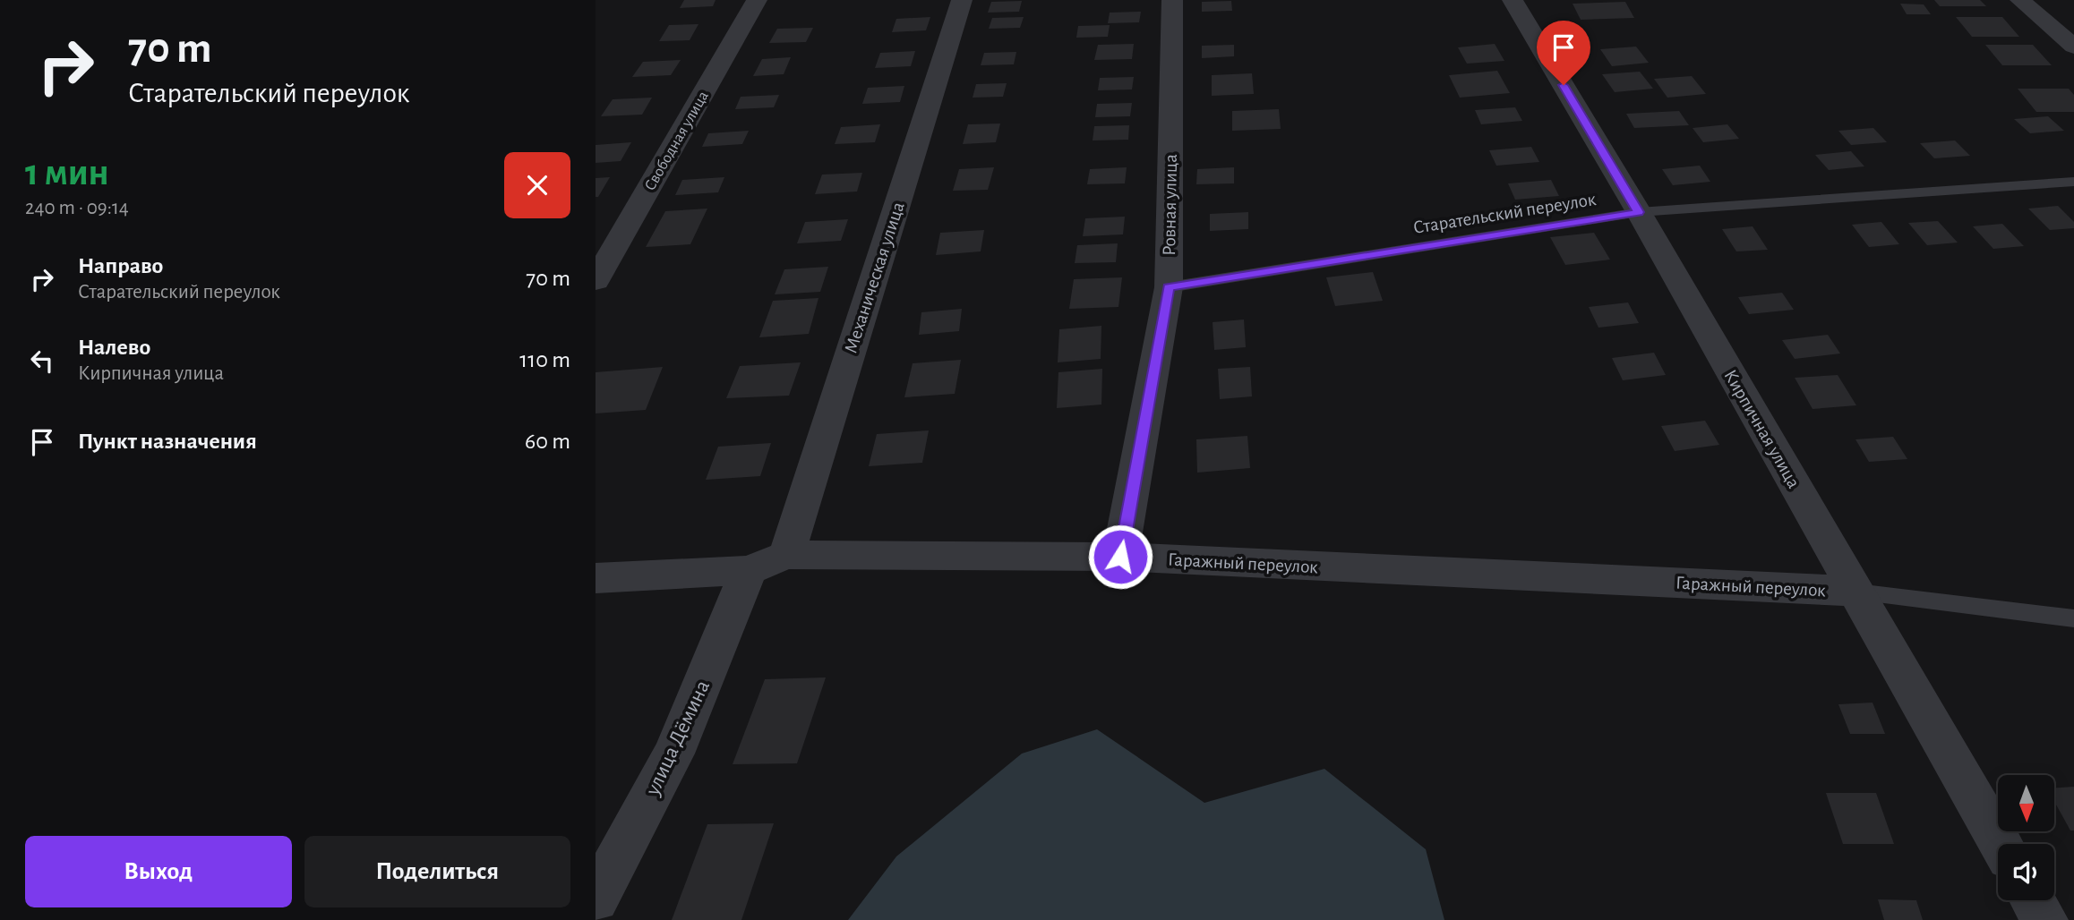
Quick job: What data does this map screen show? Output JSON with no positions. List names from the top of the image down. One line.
{"streets":{"street":["Свободная улица","Ровная улица","Механическая улица","Кирпичная улица","Гаражный переулок","улица Дёмина"],"lane":["Старательский переулок"]},"crossings":[["Ровная улица","Старательский переулок"],["Ровная улица","Гаражный переулок"],["Старательский переулок","Кирпичная улица"],["Механическая улица","Гаражный переулок"],["Кирпичная улица","Гаражный переулок"],["Гаражный переулок","улица Дёмина"]],"north":"bottom","page":{"turn":["70 m","Старательский переулок"],"heading":["1 мин","240 m · 09:14"],"list":[{"name":"Направо","note":"Старательский переулок","value":"70 m"},{"name":"Налево","note":"Кирпичная улица","value":"110 m"},{"name":"Пункт назначения","value":"60 m"}],"buttons":["Выход","Поделиться"]}}
